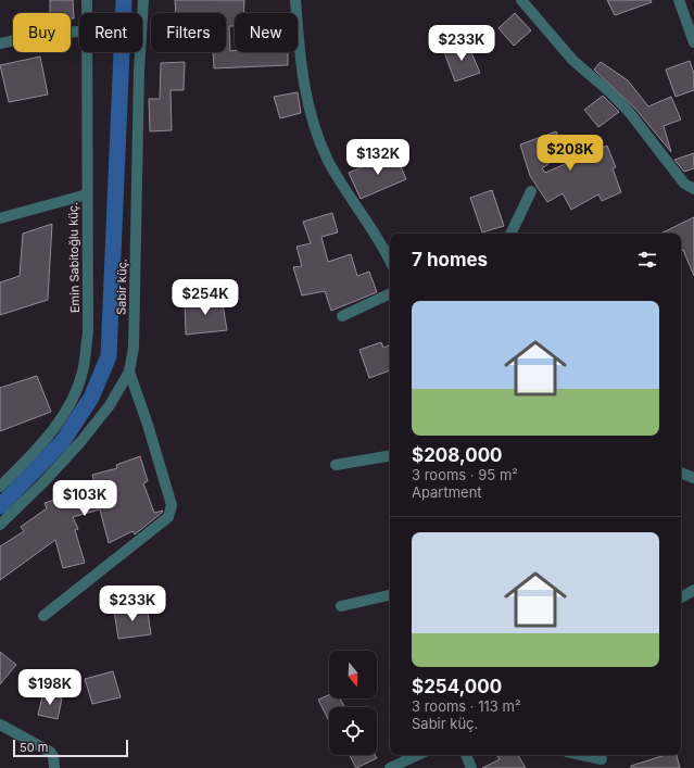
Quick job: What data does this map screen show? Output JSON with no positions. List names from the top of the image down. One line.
{"streets":{"street":["Emin Sabitoğlu küç.","Sabir küç."]},"scale_bar":"50 m","north":"bottom","page":{"chip":["Buy","Rent","Filters","New"],"price":["$233K","$208K","$132K","$254K","$103K","$233K","$198K"],"heading":"7 homes","list":[{"name":"$208,000","note":"3 rooms · 95 m² · Apartment"},{"name":"$254,000","note":"3 rooms · 113 m² · Sabir küç."}],"scale":"50 m"}}
